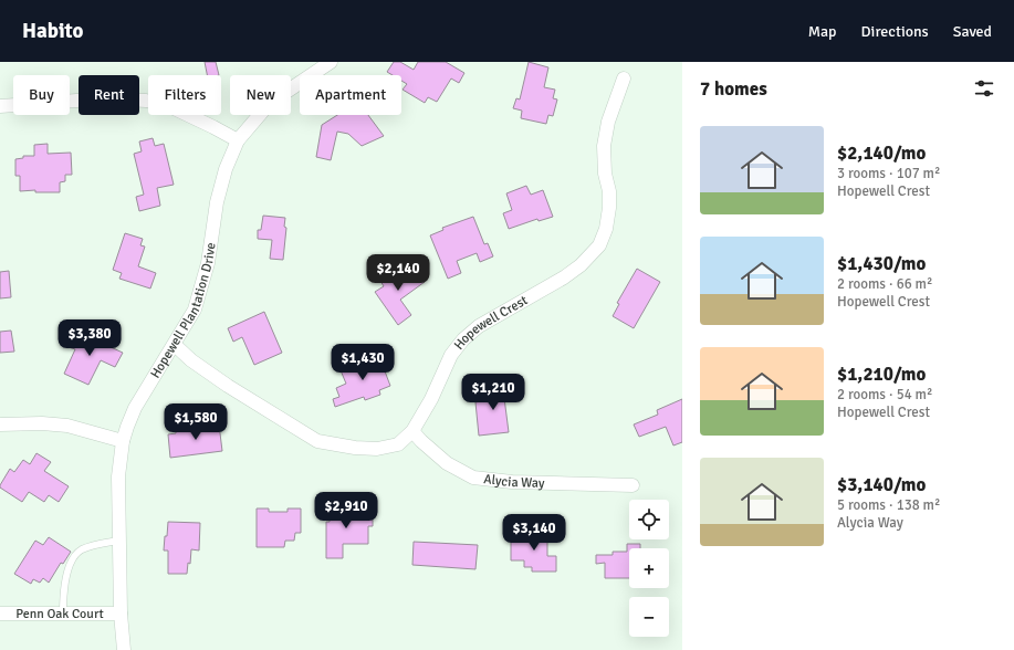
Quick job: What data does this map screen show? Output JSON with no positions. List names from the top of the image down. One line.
{"streets":{"street":["Hopewell Plantation Drive","Hopewell Crest","Alycia Way","Penn Oak Court"]},"crossings":[["Hopewell Plantation Drive","Hopewell Crest"],["Hopewell Plantation Drive","Penn Oak Court"],["Hopewell Crest","Alycia Way"]],"page":{"header":"Habito","nav":["Map","Directions","Saved"],"heading":"7 homes","chip":["Buy","Rent","Filters","New","Apartment"],"list":[{"name":"$2,140/mo","note":"3 rooms · 107 m² · Hopewell Crest"},{"name":"$1,430/mo","note":"2 rooms · 66 m² · Hopewell Crest"},{"name":"$1,210/mo","note":"2 rooms · 54 m² · Hopewell Crest"},{"name":"$3,140/mo","note":"5 rooms · 138 m² · Alycia Way"}],"price":["$2,140","$3,380","$1,430","$1,210","$1,580","$2,910","$3,140"],"map_buttons":["+","−"]}}
